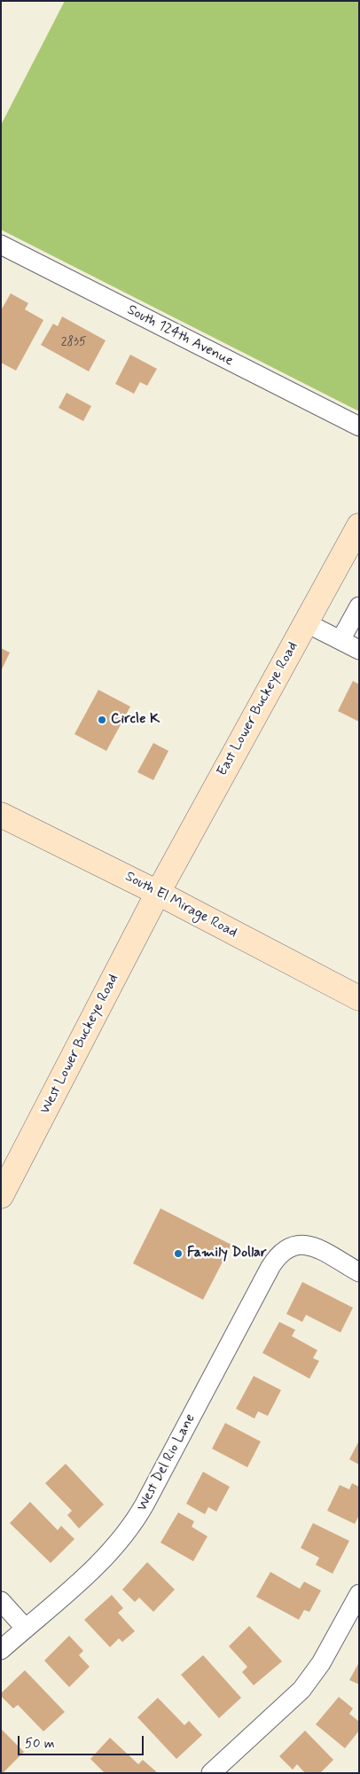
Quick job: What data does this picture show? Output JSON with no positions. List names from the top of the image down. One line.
{"streets":{"main road":["East Lower Buckeye Road","South El Mirage Road","West Lower Buckeye Road"],"street":["South 124th Avenue","West Del Rio Lane"]},"crossings":[["East Lower Buckeye Road","South El Mirage Road"],["East Lower Buckeye Road","West Lower Buckeye Road"],["South El Mirage Road","West Lower Buckeye Road"]],"places":["Circle K","Family Dollar"],"house_numbers":["2835"],"scale_bar":"50 m"}
